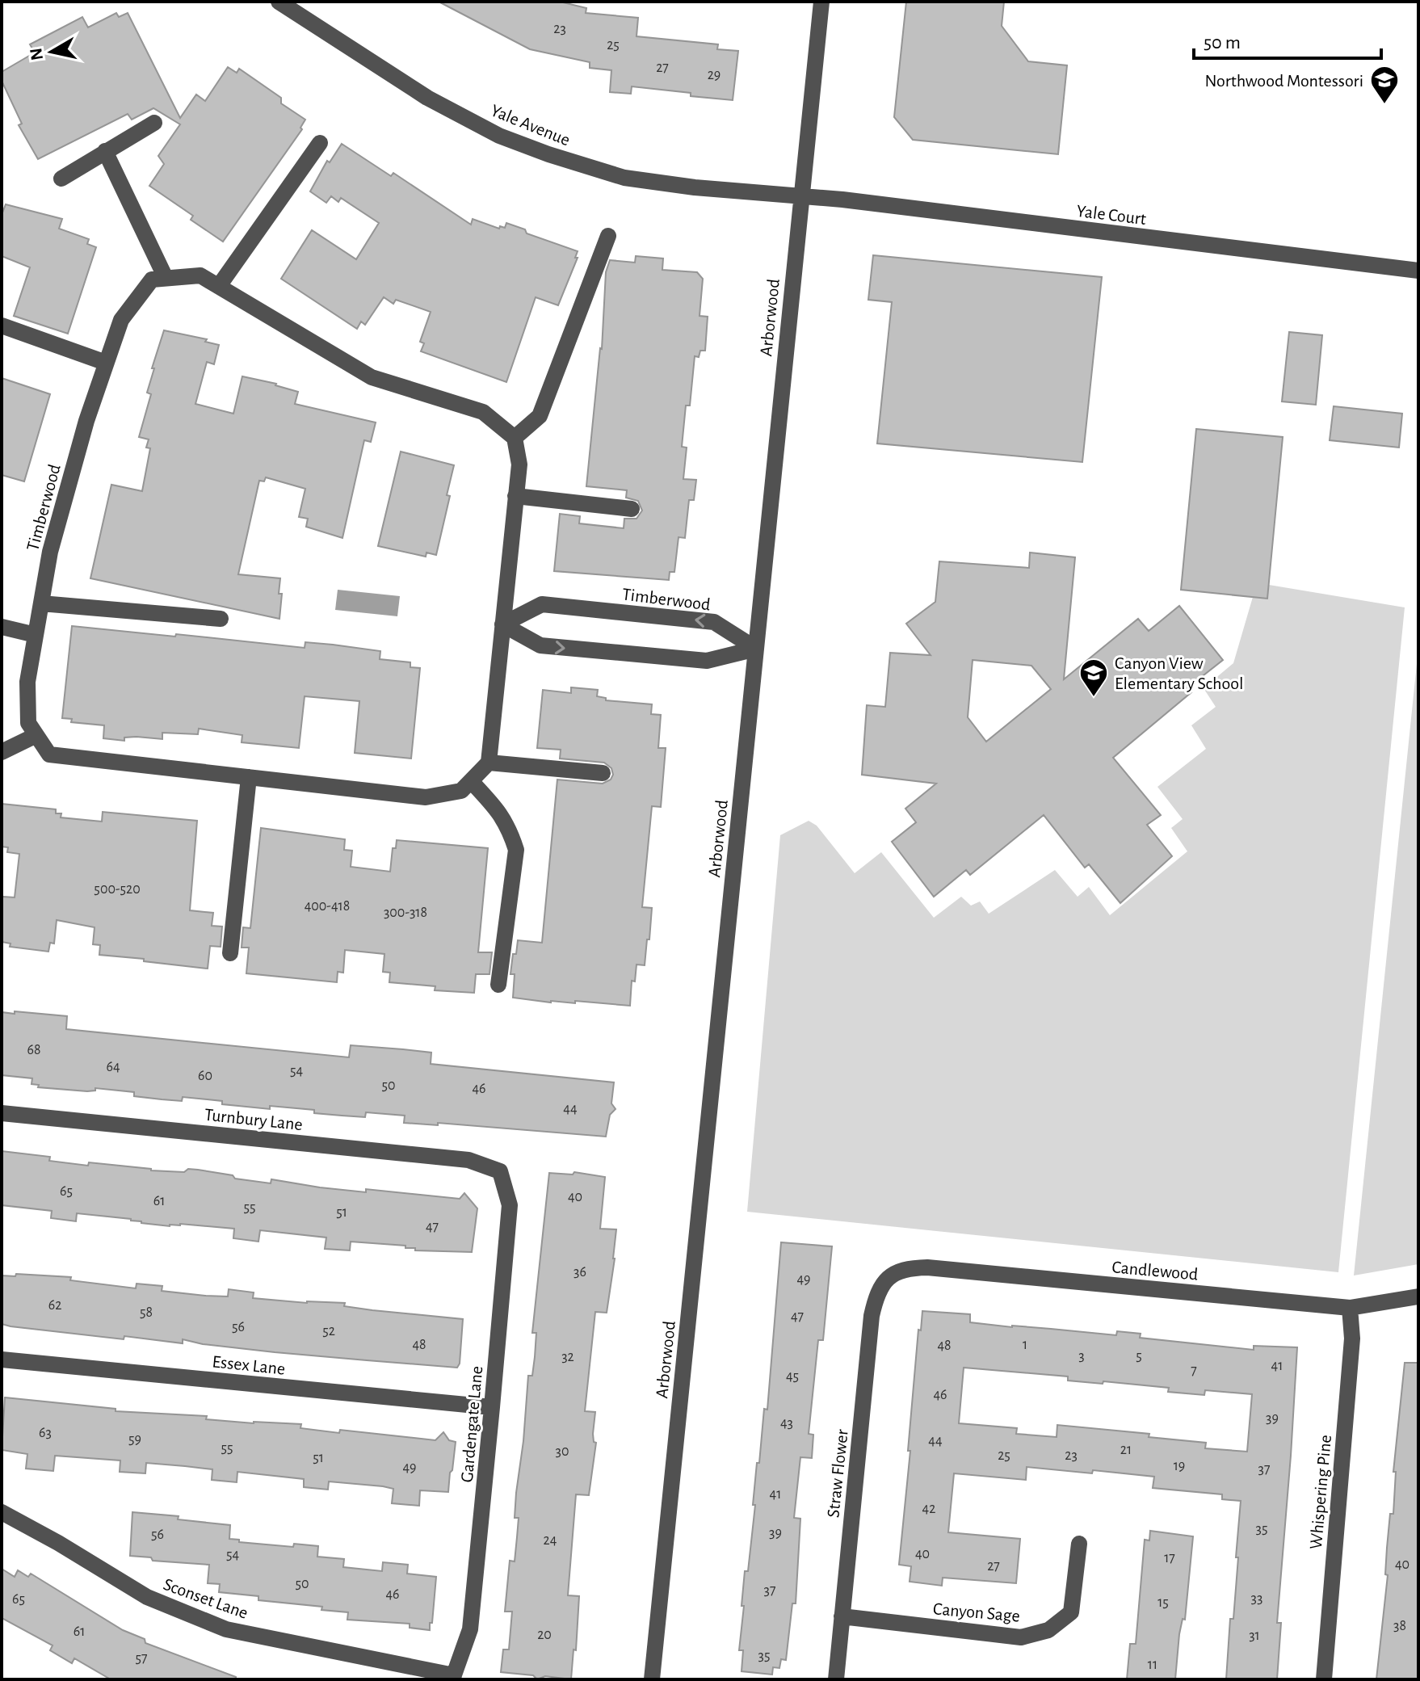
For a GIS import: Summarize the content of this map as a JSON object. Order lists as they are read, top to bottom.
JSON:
{
  "streets": {
    "street": [
      "Yale Avenue",
      "Yale Court",
      "Arborwood",
      "Timberwood",
      "Turnbury Lane",
      "Candlewood",
      "Essex Lane",
      "Gardengate Lane",
      "Straw Flower",
      "Whispering Pine",
      "Sconset Lane",
      "Canyon Sage"
    ]
  },
  "crossings": [
    ["Yale Avenue", "Yale Court"],
    ["Yale Avenue", "Arborwood"],
    ["Yale Court", "Arborwood"],
    ["Arborwood", "Timberwood"],
    ["Turnbury Lane", "Gardengate Lane"],
    ["Candlewood", "Straw Flower"],
    ["Candlewood", "Whispering Pine"],
    ["Essex Lane", "Gardengate Lane"],
    ["Gardengate Lane", "Sconset Lane"],
    ["Straw Flower", "Canyon Sage"]
  ],
  "places": {
    "school or university": ["Northwood Montessori", "Canyon View Elementary School"]
  },
  "house_numbers": [
    "23",
    "25",
    "27",
    "29",
    "500-520",
    "400-418",
    "300-318",
    "68",
    "64",
    "54",
    "60",
    "50",
    "46",
    "44",
    "65",
    "40",
    "61",
    "55",
    "51",
    "47",
    "36",
    "49",
    "62",
    "58",
    "47",
    "56",
    "52",
    "48",
    "1",
    "48",
    "3",
    "5",
    "32",
    "41",
    "7",
    "45",
    "46",
    "39",
    "43",
    "63",
    "59",
    "44",
    "55",
    "21",
    "30",
    "25",
    "23",
    "51",
    "19",
    "49",
    "37",
    "41",
    "42",
    "35",
    "39",
    "56",
    "24",
    "40",
    "54",
    "17",
    "40",
    "27",
    "50",
    "37",
    "46",
    "33",
    "65",
    "15",
    "38",
    "61",
    "20",
    "31",
    "35",
    "57",
    "11"
  ],
  "scale_bar": "50 m",
  "north": "left"
}
